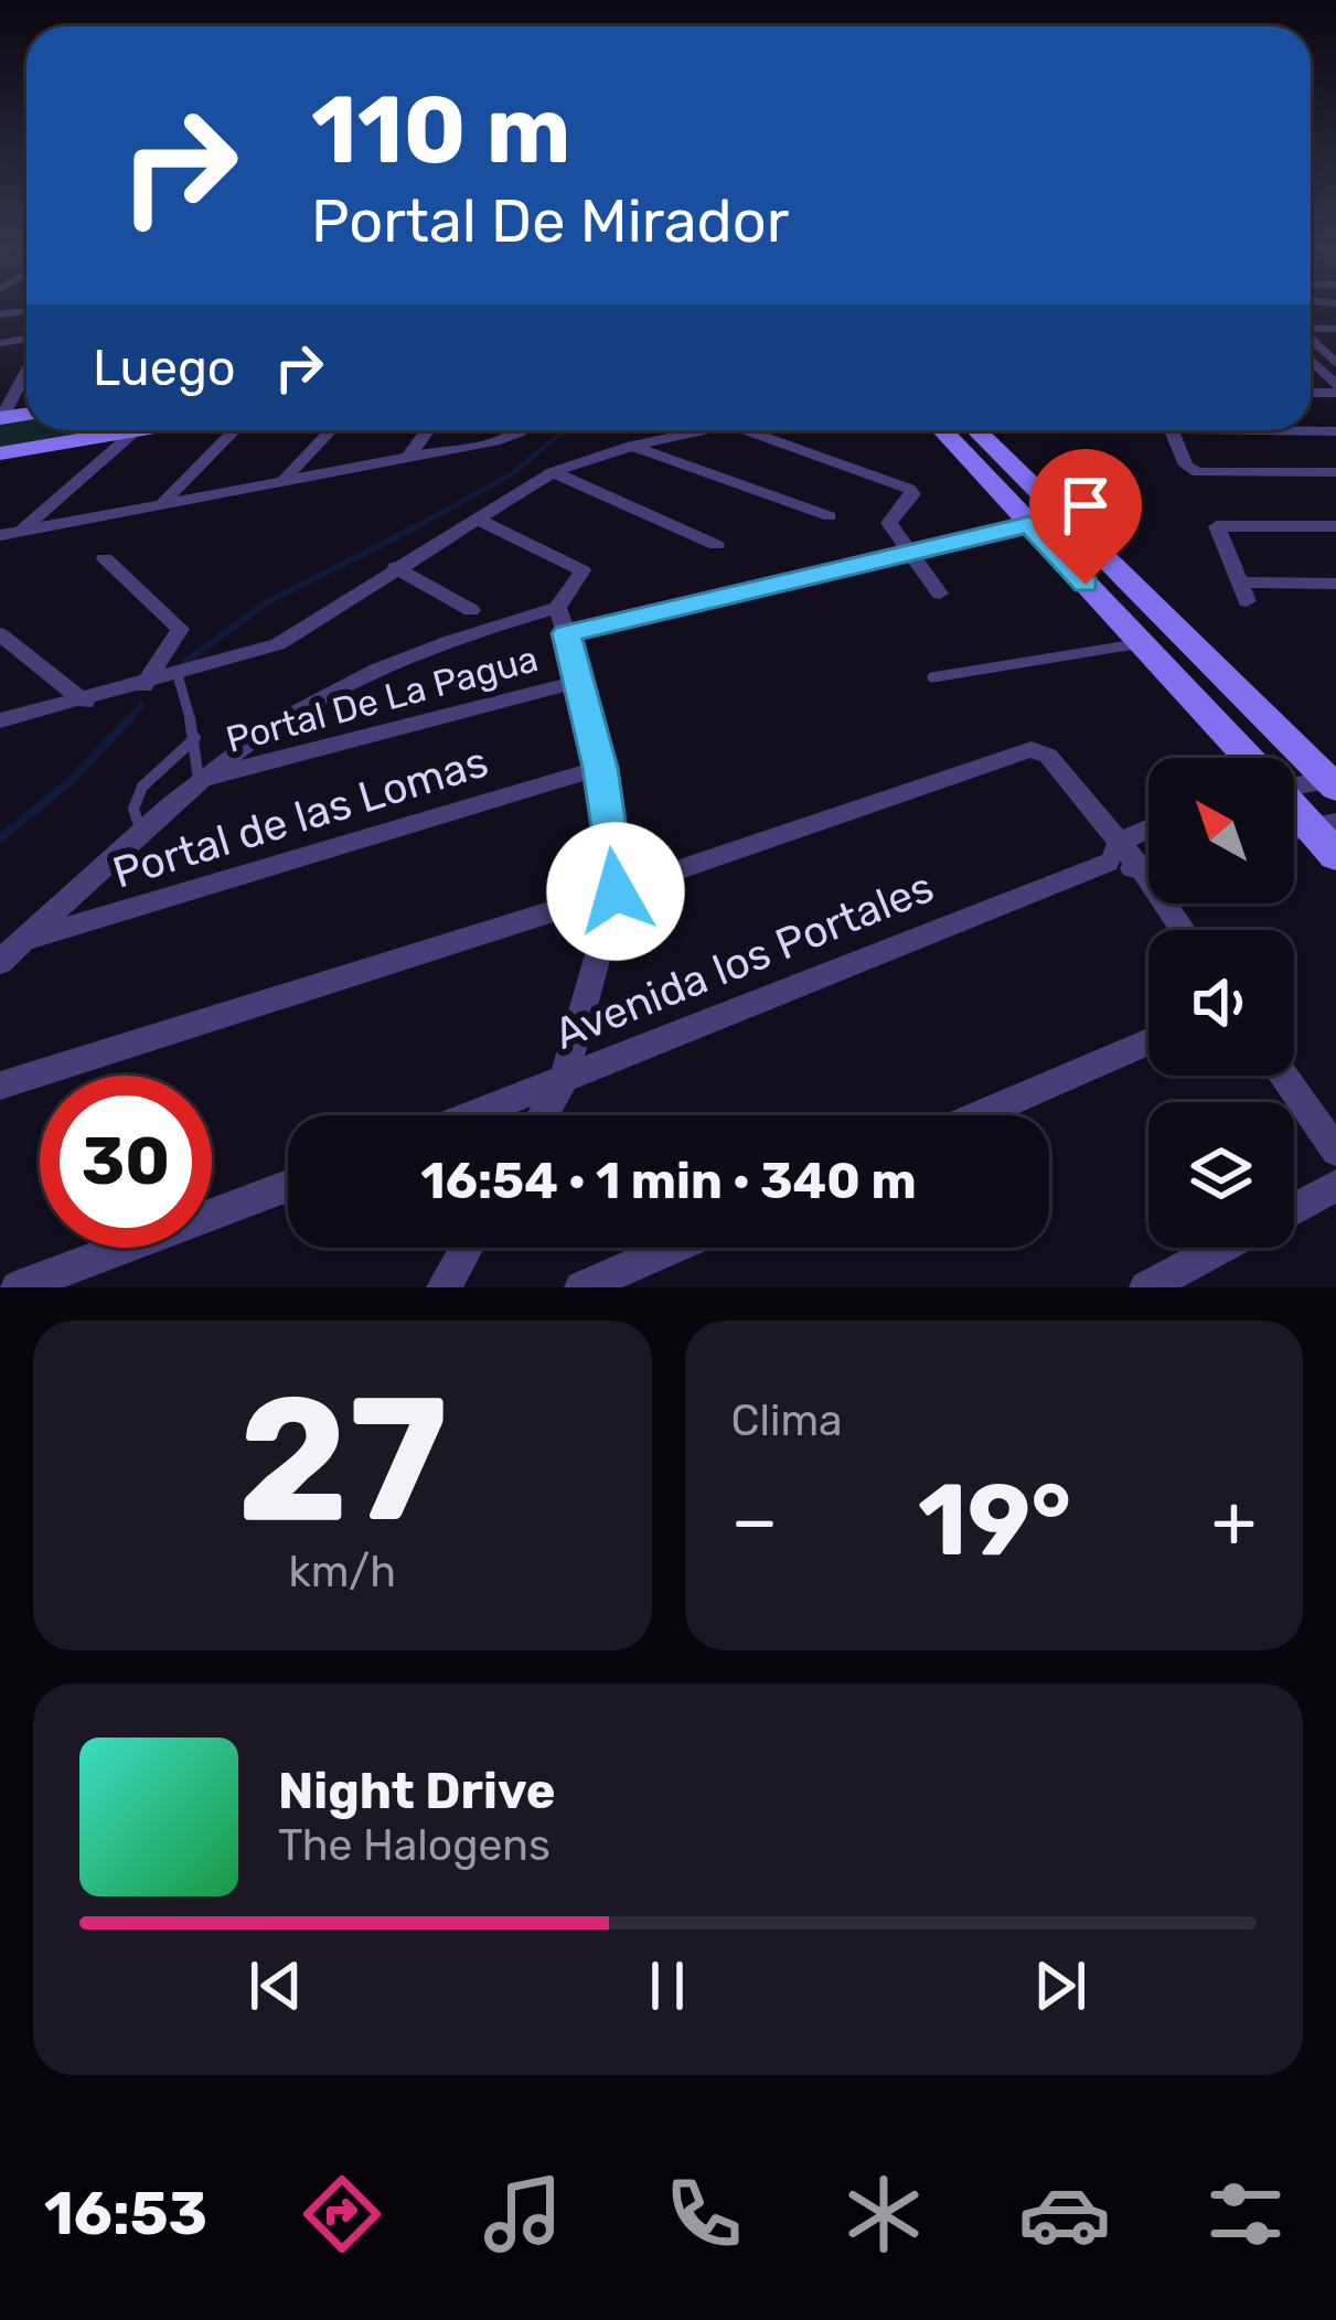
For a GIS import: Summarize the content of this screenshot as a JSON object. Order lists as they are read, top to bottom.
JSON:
{
  "streets": {
    "street": ["Portal De La Pagua", "Portal de las Lomas", "Avenida los Portales"]
  },
  "north": "top left",
  "page": {
    "turn": ["110 m", "Portal De Mirador"],
    "then": "Luego",
    "limit": "30",
    "trip": "16:54 · 1 min · 340 m",
    "tile": [
      ["27", "km/h"],
      "Clima"
    ],
    "heat": ["−", "19°", "+"],
    "song": ["Night Drive", "The Halogens"],
    "tabs": "16:53"
  }
}
